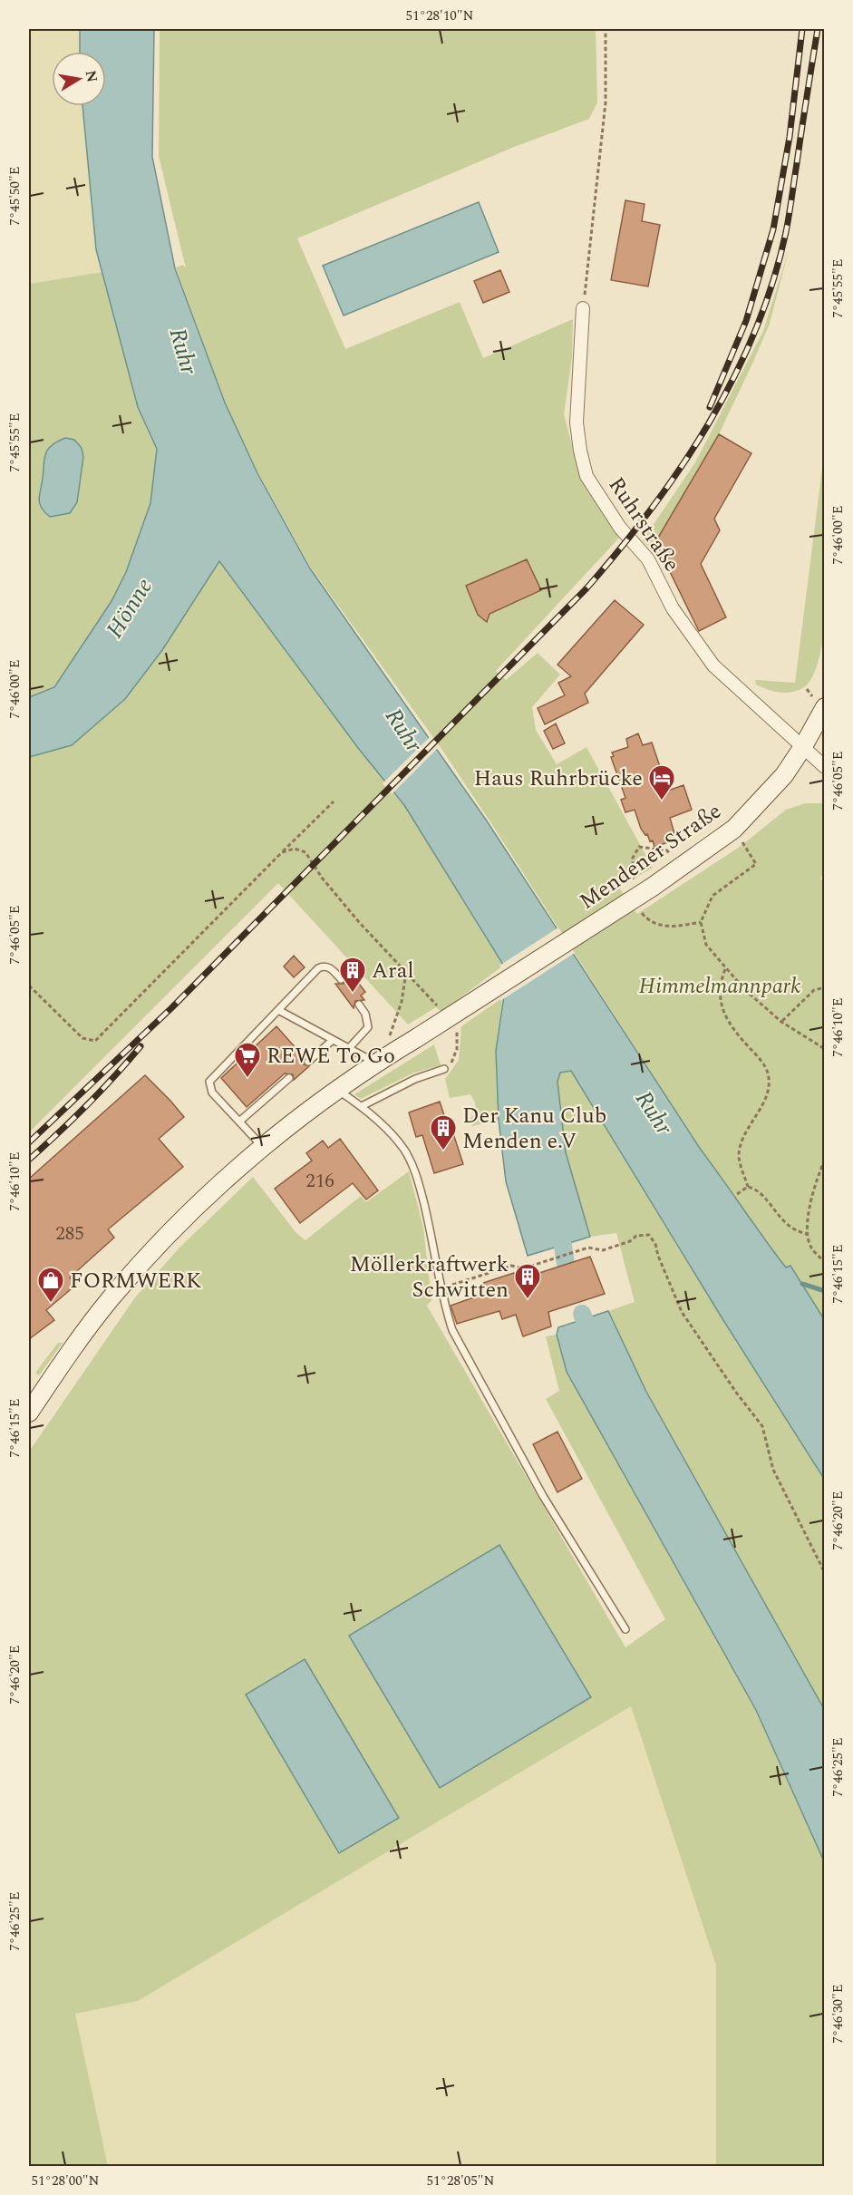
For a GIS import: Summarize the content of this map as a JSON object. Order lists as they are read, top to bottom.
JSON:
{
  "streets": {
    "main road": ["Mendener Straße"],
    "street": ["Ruhrstraße"]
  },
  "crossings": [
    ["Ruhrstraße", "Mendener Straße"]
  ],
  "water": ["Ruhr", "Hönne"],
  "parks": ["Himmelmannpark"],
  "places": {
    "hotel": ["Haus Ruhrbrücke"],
    "building": ["Aral", "Der Kanu Club Menden e.V", "Möllerkraftwerk Schwitten"],
    "supermarket": ["REWE To Go"],
    "shop": ["FORMWERK"]
  },
  "house_numbers": ["216", "285"],
  "north": "right",
  "coordinates": [
    "51°28'10\"N",
    "7°45'50\"E",
    "7°45'55\"E",
    "7°46'00\"E",
    "7°46'05\"E",
    "7°46'10\"E",
    "7°46'15\"E",
    "7°46'20\"E",
    "7°46'25\"E",
    "7°46'30\"E",
    "51°28'00\"N",
    "51°28'05\"N"
  ]
}
